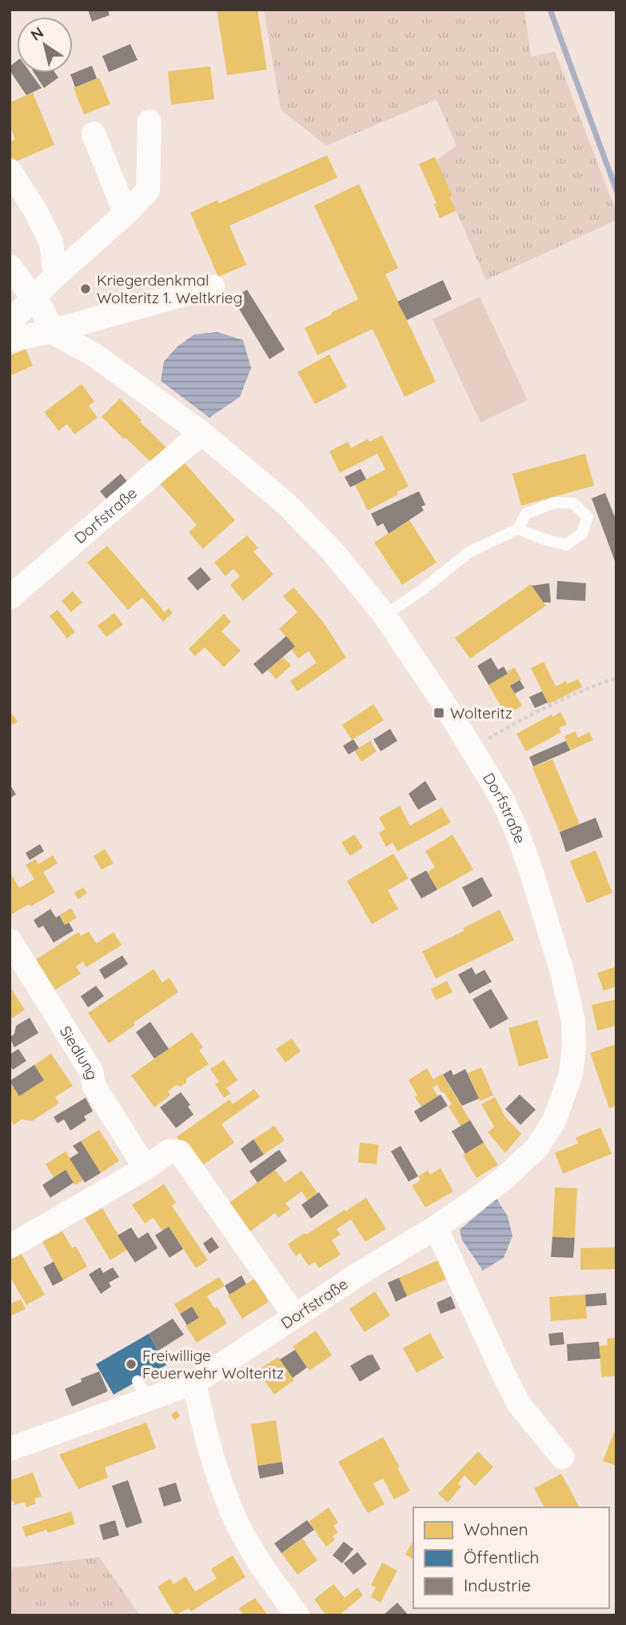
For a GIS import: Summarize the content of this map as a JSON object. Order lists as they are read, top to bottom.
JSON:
{
  "streets": {
    "street": ["Dorfstraße", "Siedlung"]
  },
  "places": {
    "other": ["Kriegerdenkmal Wolteritz 1. Weltkrieg", "Freiwillige Feuerwehr Wolteritz"],
    "transit": ["Wolteritz"]
  },
  "legend": ["Wohnen", "Öffentlich", "Industrie"],
  "north": "top left"
}
